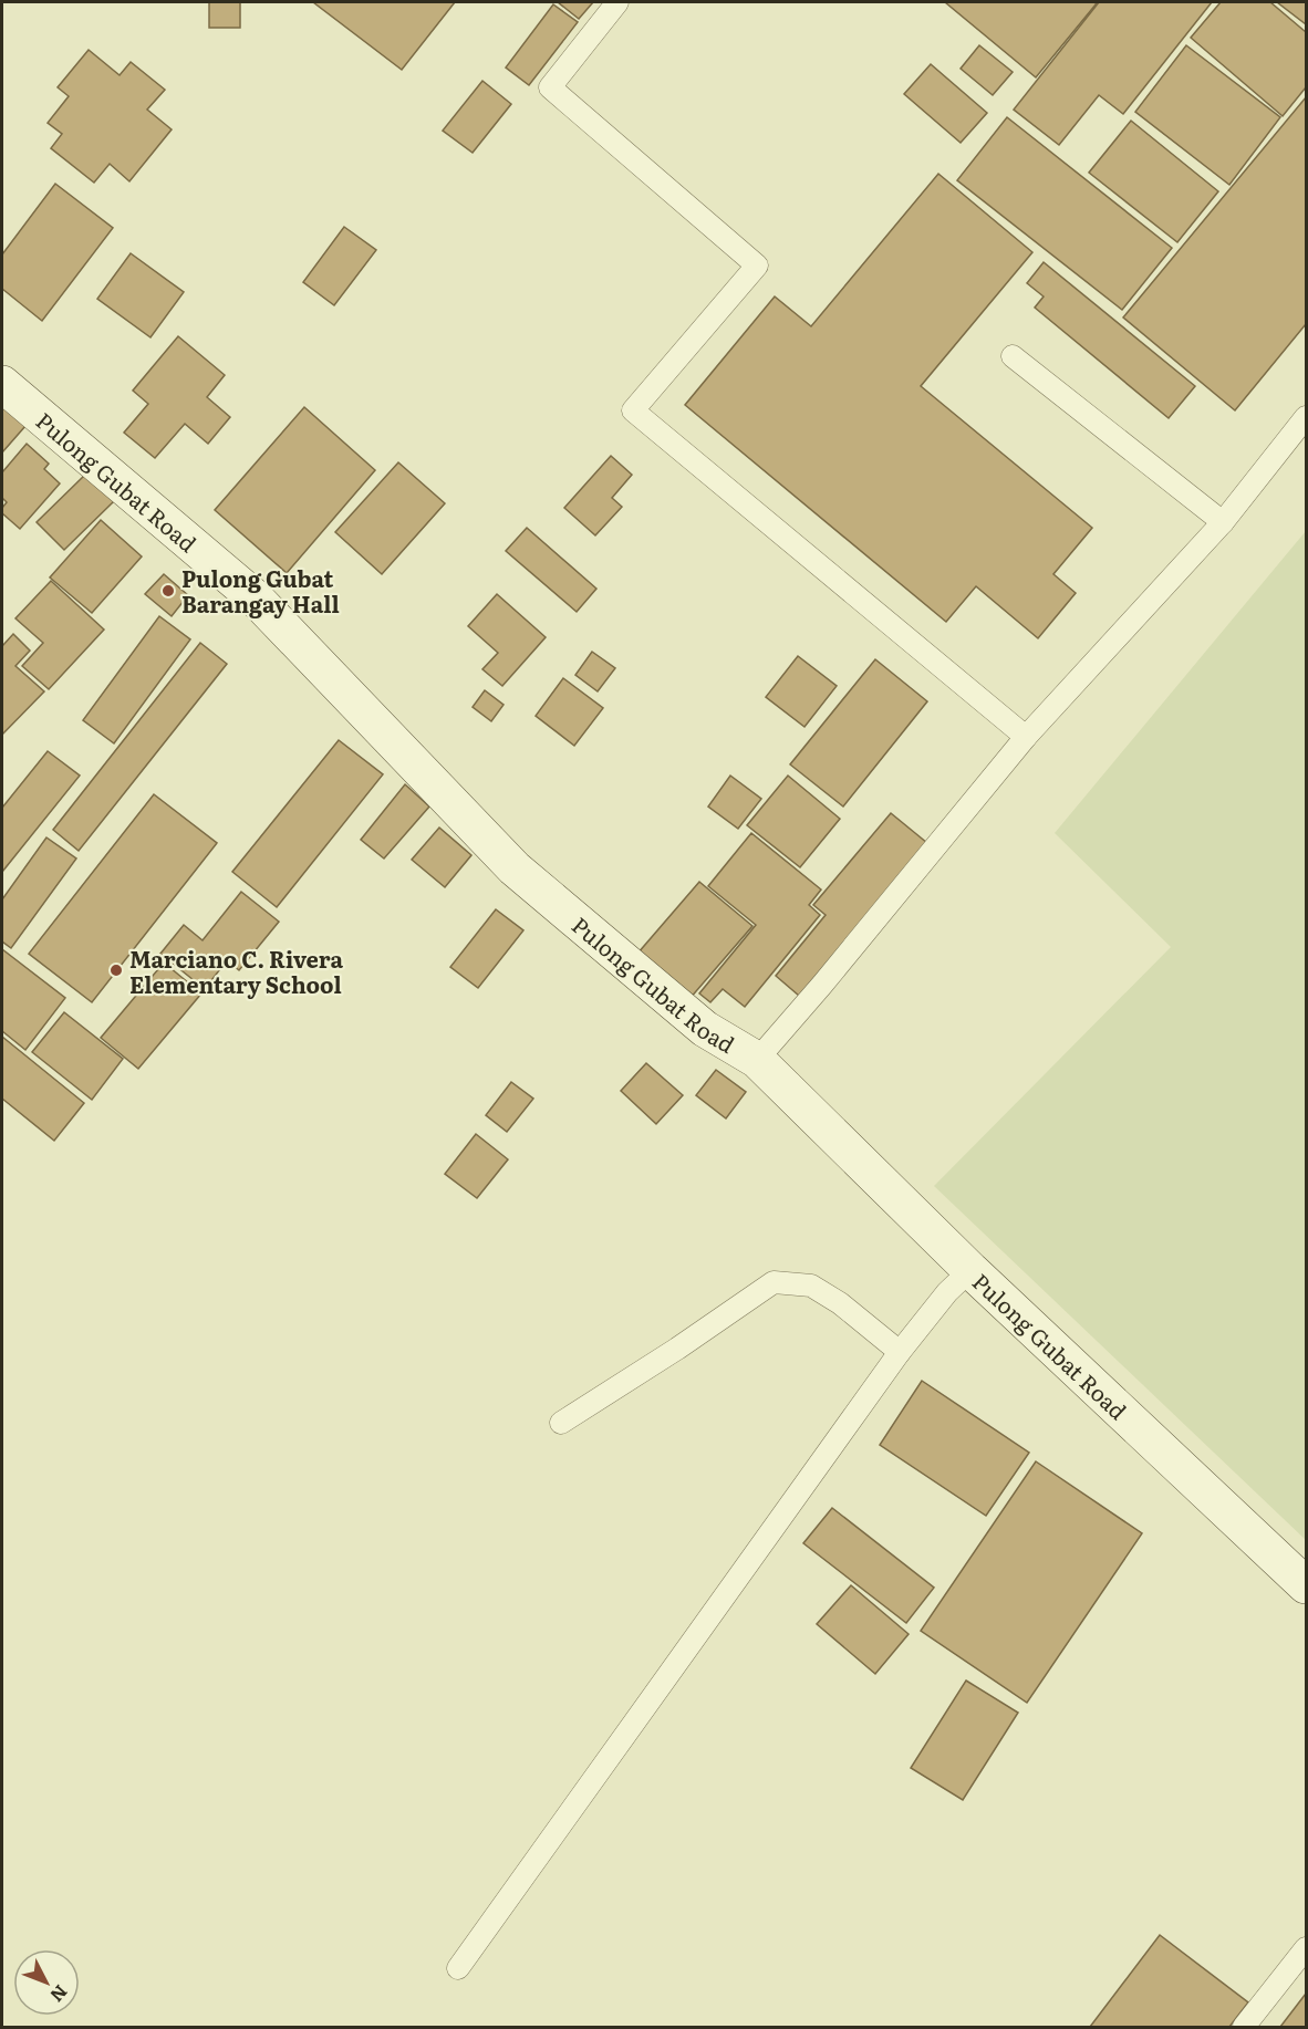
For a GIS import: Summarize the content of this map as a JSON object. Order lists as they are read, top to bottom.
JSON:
{
  "streets": {
    "main road": ["Pulong Gubat Road"]
  },
  "places": ["Pulong Gubat Barangay Hall", "Marciano C. Rivera Elementary School"],
  "north": "bottom right"
}
